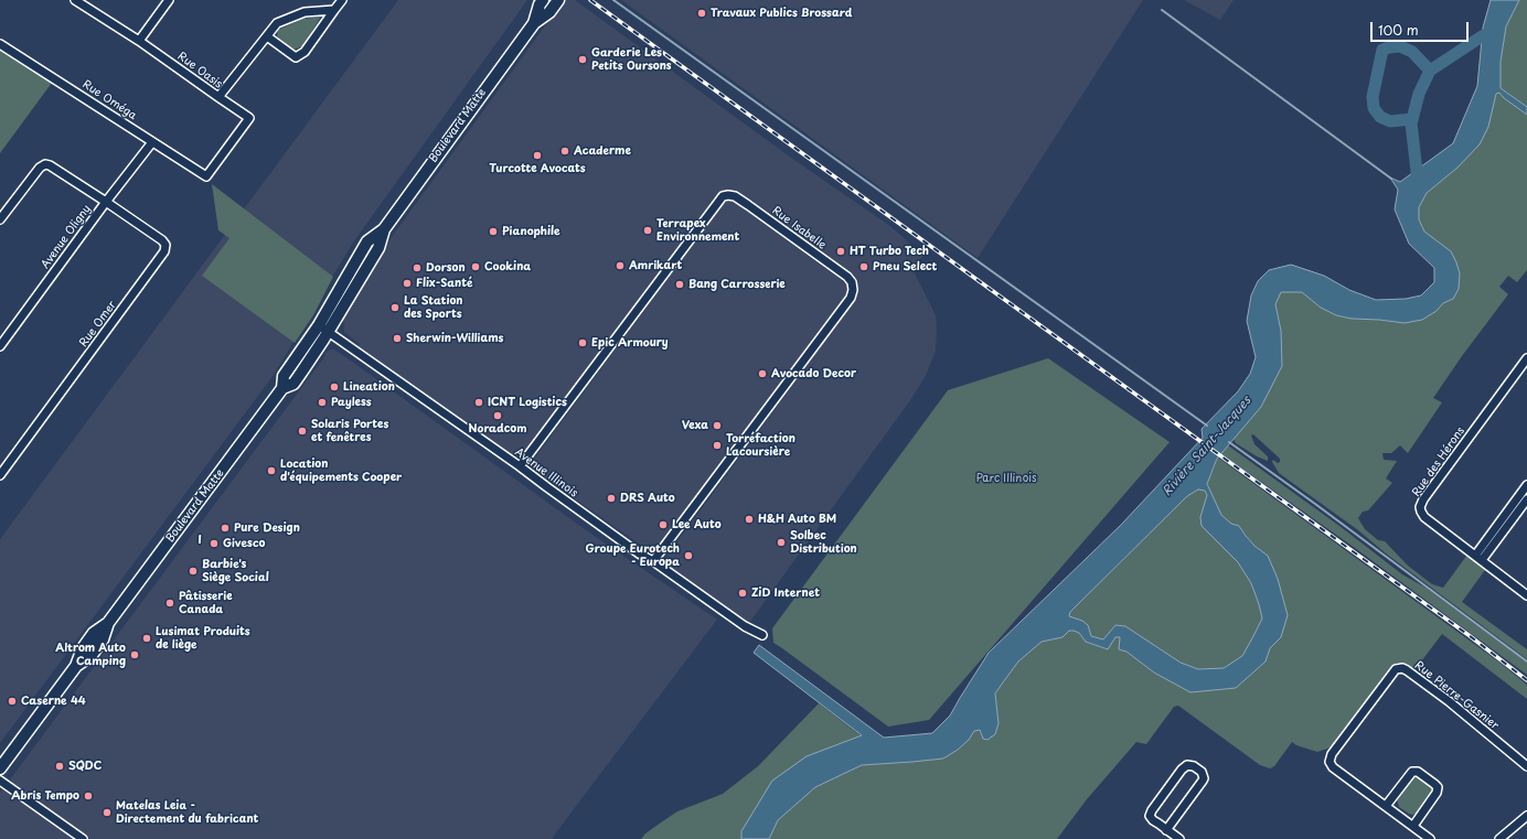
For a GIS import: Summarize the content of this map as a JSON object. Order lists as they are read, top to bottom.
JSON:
{
  "streets": {
    "main road": ["Boulevard Matte"],
    "street": [
      "Rue Oasis",
      "Rue Oméga",
      "Rue Isabelle",
      "Avenue Oligny",
      "Rue Omer",
      "Rue des Hérons",
      "Avenue Illinois",
      "Rue Pierre-Gasnier"
    ]
  },
  "crossings": [
    ["Rue Oasis", "Rue Oméga"],
    ["Rue Oméga", "Avenue Oligny"],
    ["Boulevard Matte", "Avenue Illinois"],
    ["Rue Isabelle", "Avenue Illinois"],
    ["Avenue Oligny", "Rue Omer"]
  ],
  "districts": ["I"],
  "water": ["Rivière Saint-Jacques"],
  "parks": ["Parc Illinois"],
  "places": [
    "Travaux Publics Brossard",
    "Garderie Les Petits Oursons",
    "Acaderme",
    "Turcotte Avocats",
    "Terrapex Environnement",
    "Pianophile",
    "HT Turbo Tech",
    "Amrikart",
    "Cookina",
    "Pneu Select",
    "Dorson",
    "Flix-Santé",
    "Bang Carrosserie",
    "La Station des Sports",
    "Sherwin-Williams",
    "Epic Armoury",
    "Avocado Decor",
    "Lineation",
    "Payless",
    "ICNT Logistics",
    "Noradcom",
    "Vexa",
    "Solaris Portes et fenêtres",
    "Torréfaction Lacoursière",
    "Location d'équipements Cooper",
    "DRS Auto",
    "H&H Auto BM",
    "Lee Auto",
    "Pure Design",
    "Solbec Distribution",
    "Givesco",
    "Groupe Eurotech - Europa",
    "Barbie's Siège Social",
    "ZiD Internet",
    "Pâtisserie Canada",
    "Lusimat Produits de liège",
    "Altrom Auto Camping",
    "Caserne 44",
    "SQDC",
    "Abris Tempo",
    "Matelas Leia - Directement du fabricant"
  ],
  "scale_bar": "100 m"
}
